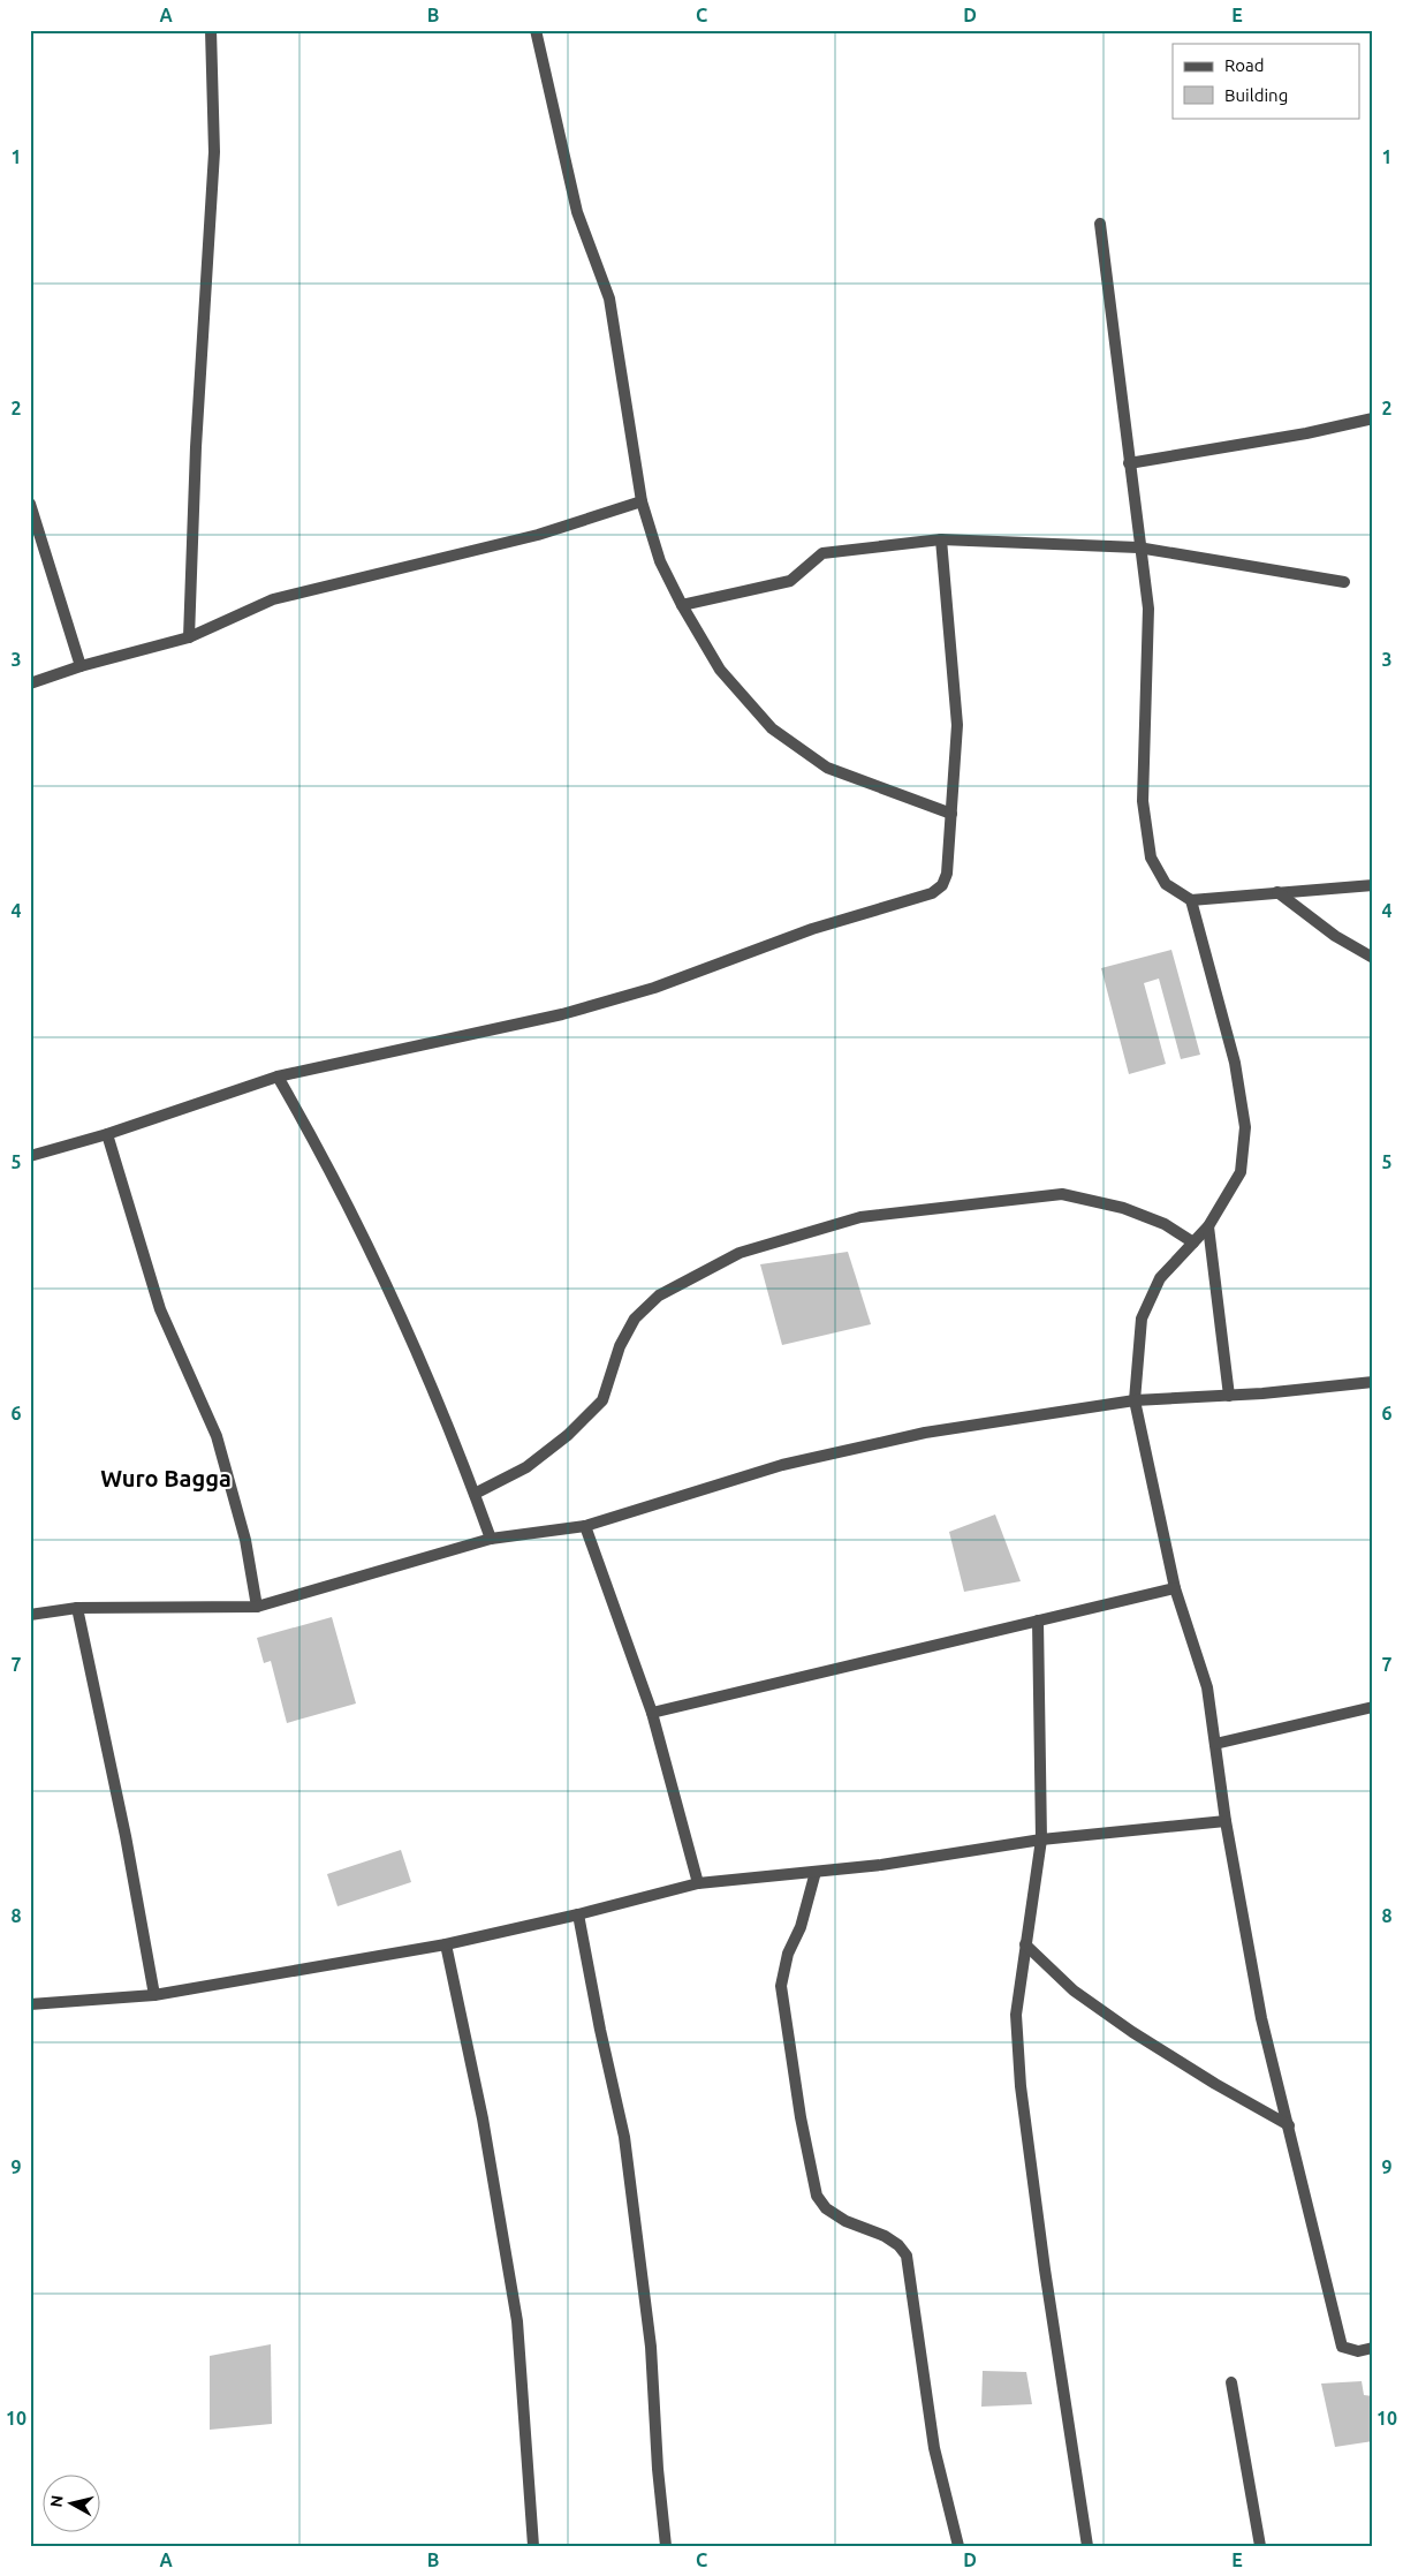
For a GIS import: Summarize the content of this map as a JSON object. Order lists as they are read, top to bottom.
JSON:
{
  "districts": ["Wuro Bagga"],
  "legend": ["Road", "Building"],
  "north": "left",
  "grid": {
    "columns": [
      "A",
      "B",
      "C",
      "D",
      "E"
    ],
    "rows": [
      "1",
      "2",
      "3",
      "4",
      "5",
      "6",
      "7",
      "8",
      "9",
      "10"
    ]
  }
}
